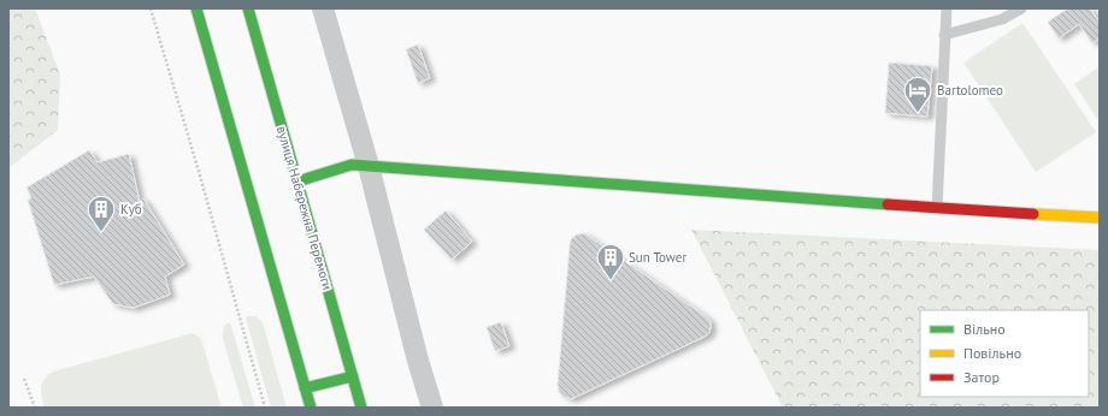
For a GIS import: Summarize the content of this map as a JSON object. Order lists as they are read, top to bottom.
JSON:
{
  "streets": {
    "main road": ["вулиця Набережна Перемоги"]
  },
  "places": {
    "hotel": ["Bartolomeo"],
    "building": ["Куб", "Sun Tower"]
  },
  "legend": ["Вільно", "Повільно", "Затор"]
}
